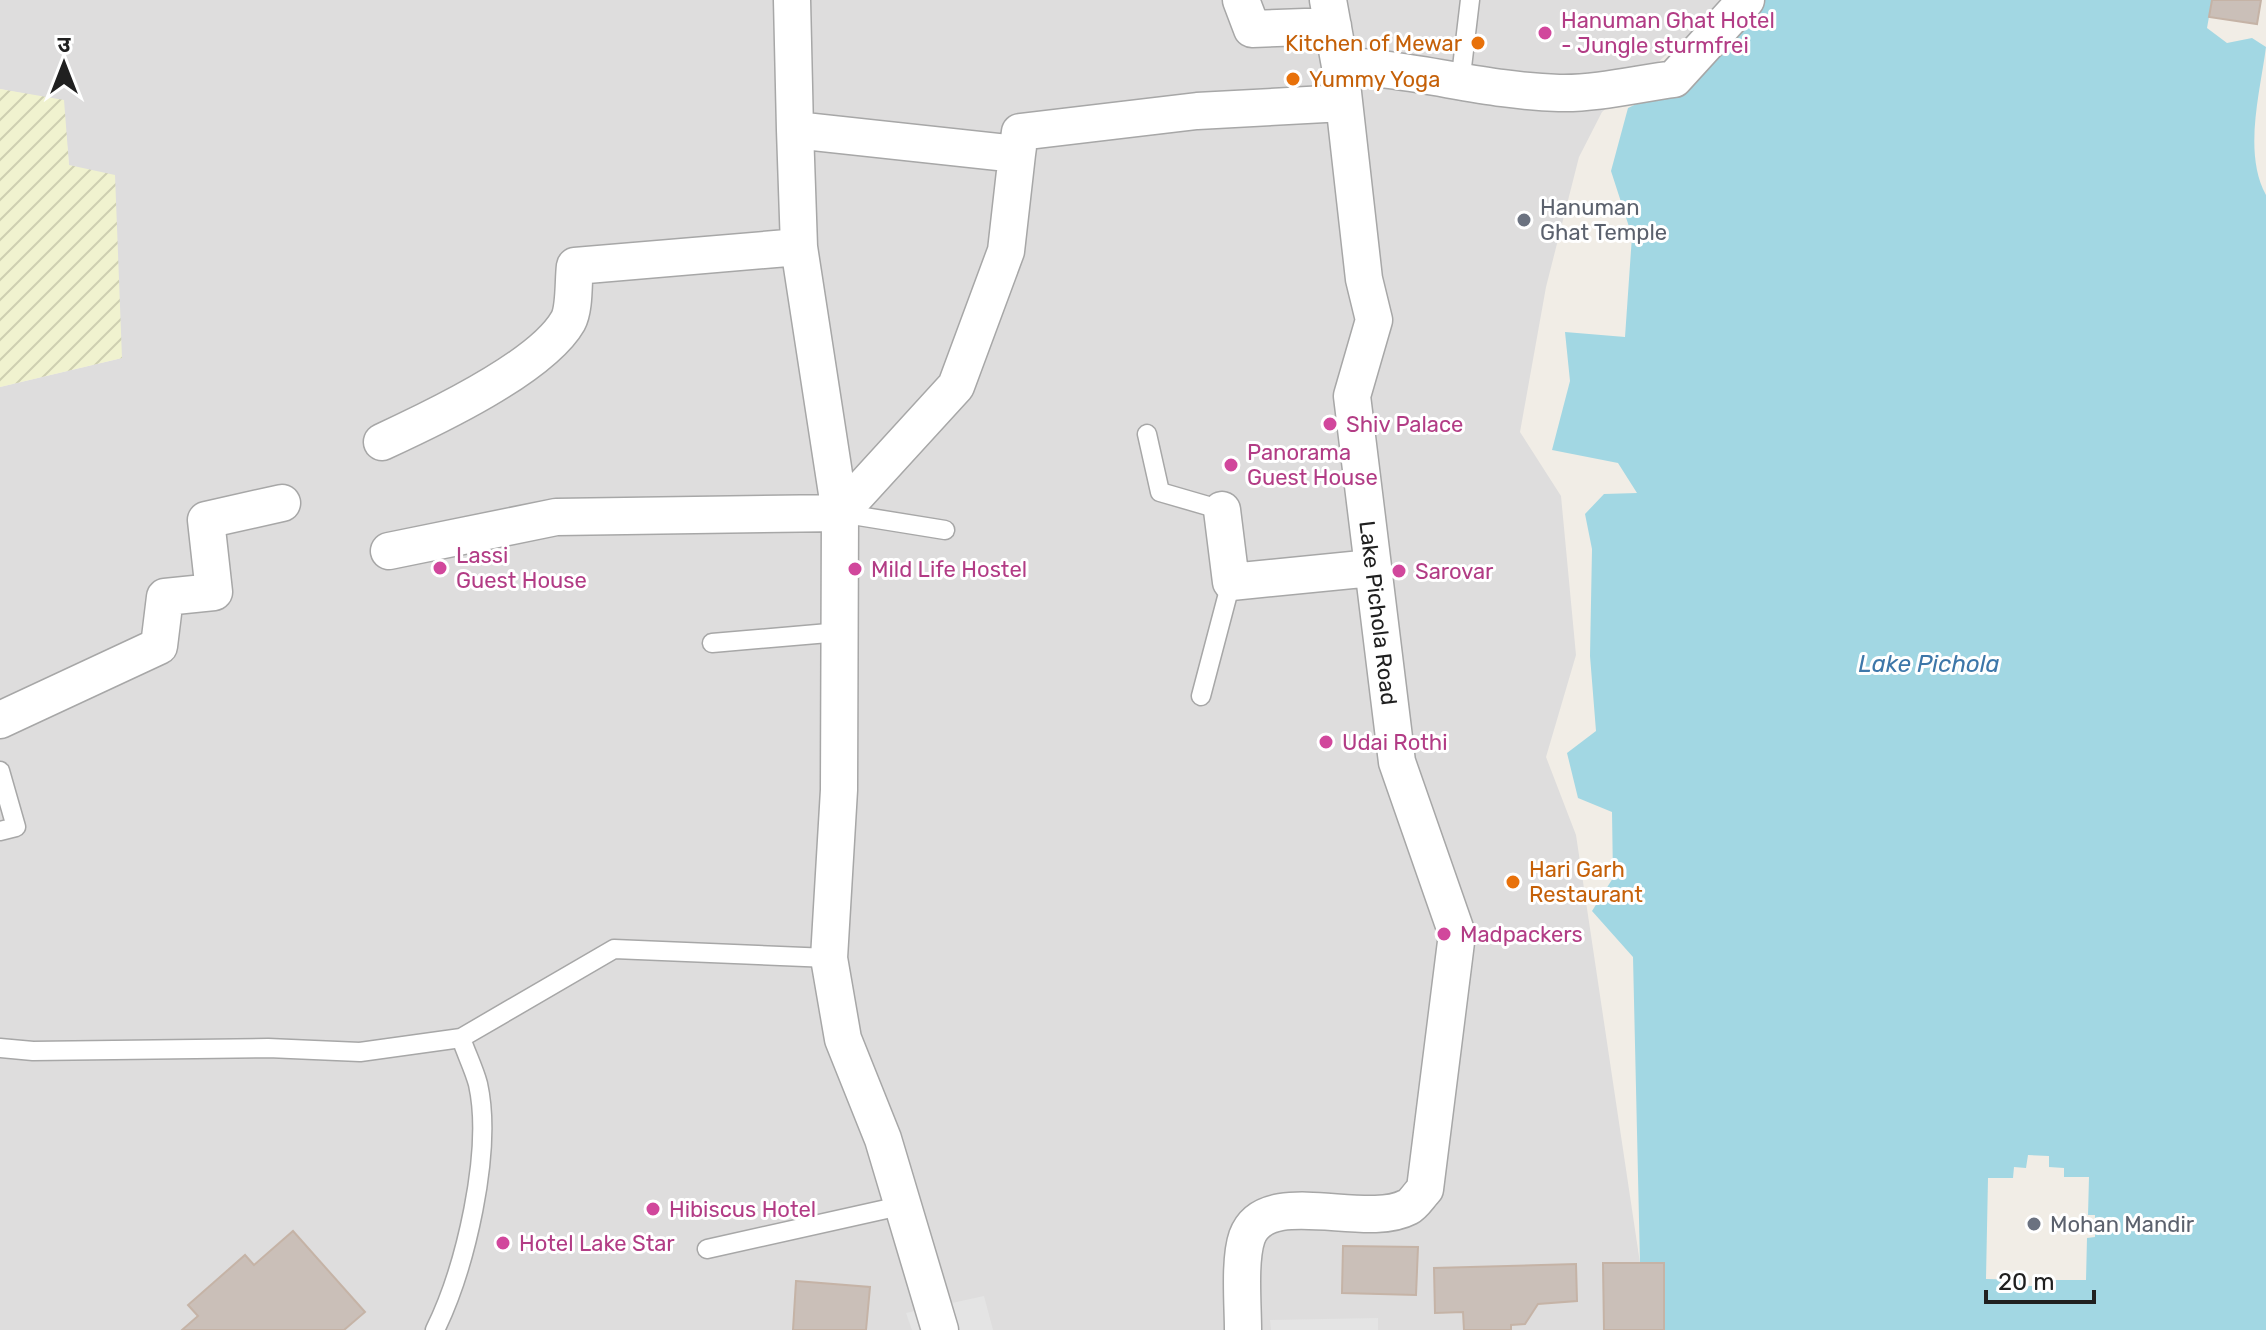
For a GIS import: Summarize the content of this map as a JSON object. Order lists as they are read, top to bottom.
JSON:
{
  "streets": {
    "street": ["Lake Pichola Road"]
  },
  "water": ["Lake Pichola"],
  "places": [
    "Hanuman Ghat Hotel - Jungle sturmfrei",
    "Kitchen of Mewar",
    "Yummy Yoga",
    "Hanuman Ghat Temple",
    "Shiv Palace",
    "Panorama Guest House",
    "Lassi Guest House",
    "Mild Life Hostel",
    "Sarovar",
    "Udai Rothi",
    "Hari Garh Restaurant",
    "Madpackers",
    "Hibiscus Hotel",
    "Mohan Mandir",
    "Hotel Lake Star"
  ],
  "scale_bar": "20 m",
  "north": "top"
}
